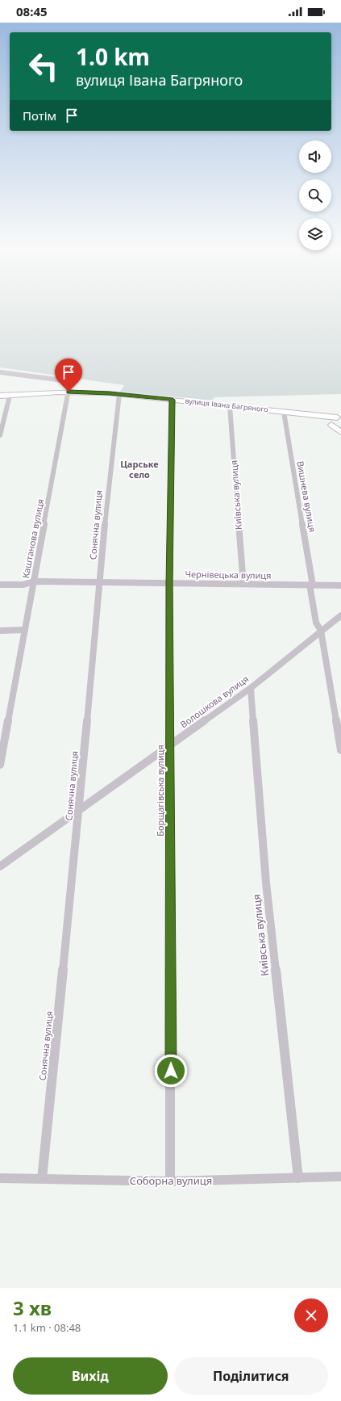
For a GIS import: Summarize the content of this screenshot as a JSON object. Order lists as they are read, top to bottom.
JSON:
{
  "streets": {
    "main road": ["вулиця Івана Багряного"],
    "street": [
      "Київська вулиця",
      "Вишнева вулиця",
      "Сонячна вулиця",
      "Каштанова вулиця",
      "Чернівецька вулиця",
      "Волошкова вулиця",
      "Борщагівська вулиця",
      "Соборна вулиця"
    ]
  },
  "crossings": [
    ["вулиця Івана Багряного", "Київська вулиця"],
    ["вулиця Івана Багряного", "Вишнева вулиця"],
    ["вулиця Івана Багряного", "Сонячна вулиця"],
    ["вулиця Івана Багряного", "Каштанова вулиця"],
    ["вулиця Івана Багряного", "Борщагівська вулиця"],
    ["Київська вулиця", "Чернівецька вулиця"],
    ["Київська вулиця", "Волошкова вулиця"],
    ["Київська вулиця", "Соборна вулиця"],
    ["Вишнева вулиця", "Чернівецька вулиця"],
    ["Вишнева вулиця", "Волошкова вулиця"],
    ["Сонячна вулиця", "Чернівецька вулиця"],
    ["Сонячна вулиця", "Волошкова вулиця"],
    ["Сонячна вулиця", "Соборна вулиця"],
    ["Каштанова вулиця", "Чернівецька вулиця"],
    ["Чернівецька вулиця", "Борщагівська вулиця"],
    ["Волошкова вулиця", "Борщагівська вулиця"],
    ["Борщагівська вулиця", "Соборна вулиця"]
  ],
  "districts": ["Царське село"],
  "page": {
    "status": "08:45",
    "turn": ["1.0 km", "вулиця Івана Багряного"],
    "then": "Потім",
    "heading": ["3 хв", "1.1 km · 08:48"],
    "buttons": ["Вихід", "Поділитися"]
  }
}
